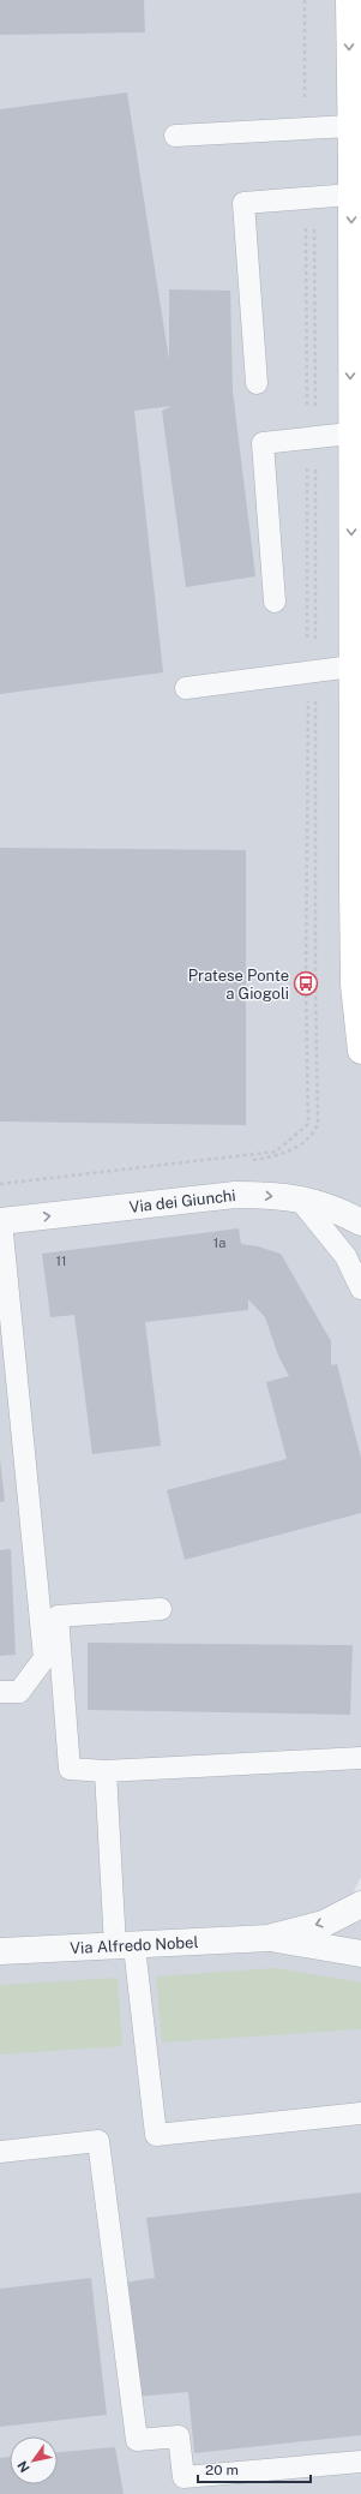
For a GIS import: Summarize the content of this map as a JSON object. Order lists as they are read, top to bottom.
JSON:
{
  "streets": {
    "street": ["Via dei Giunchi", "Via Alfredo Nobel"]
  },
  "one_way": ["Via dei Giunchi"],
  "places": {
    "bus stop": ["Pratese Ponte a Giogoli"]
  },
  "house_numbers": ["1a", "11"],
  "scale_bar": "20 m",
  "north": "bottom left"
}
